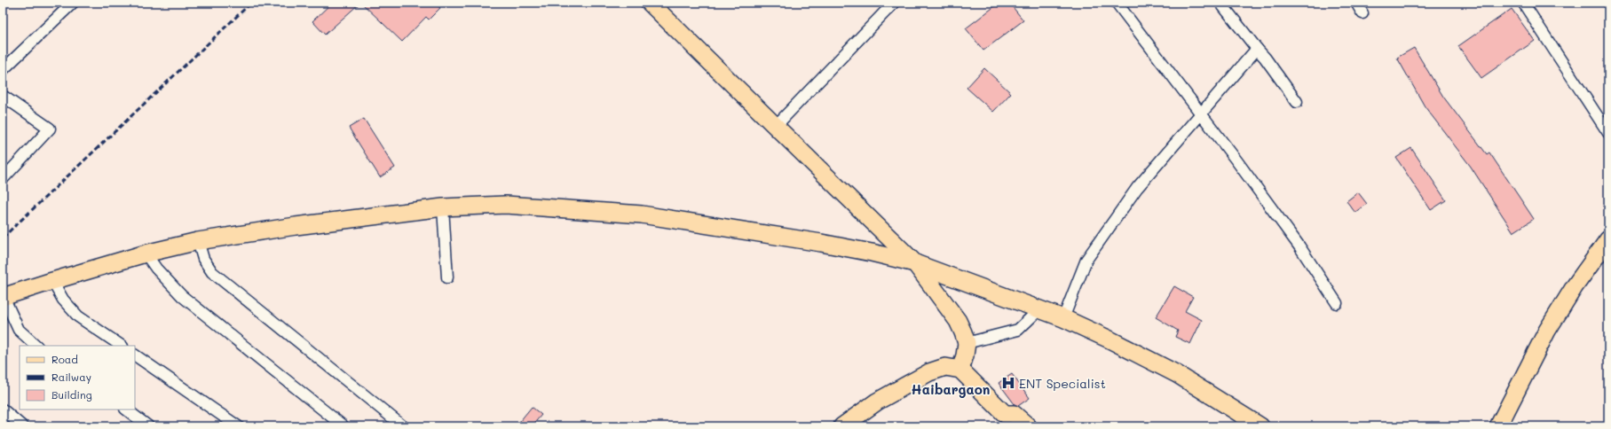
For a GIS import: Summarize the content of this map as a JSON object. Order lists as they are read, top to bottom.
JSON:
{
  "districts": ["Haibargaon"],
  "places": {
    "hospital": ["ENT Specialist"]
  },
  "legend": ["Road", "Railway", "Building"]
}
